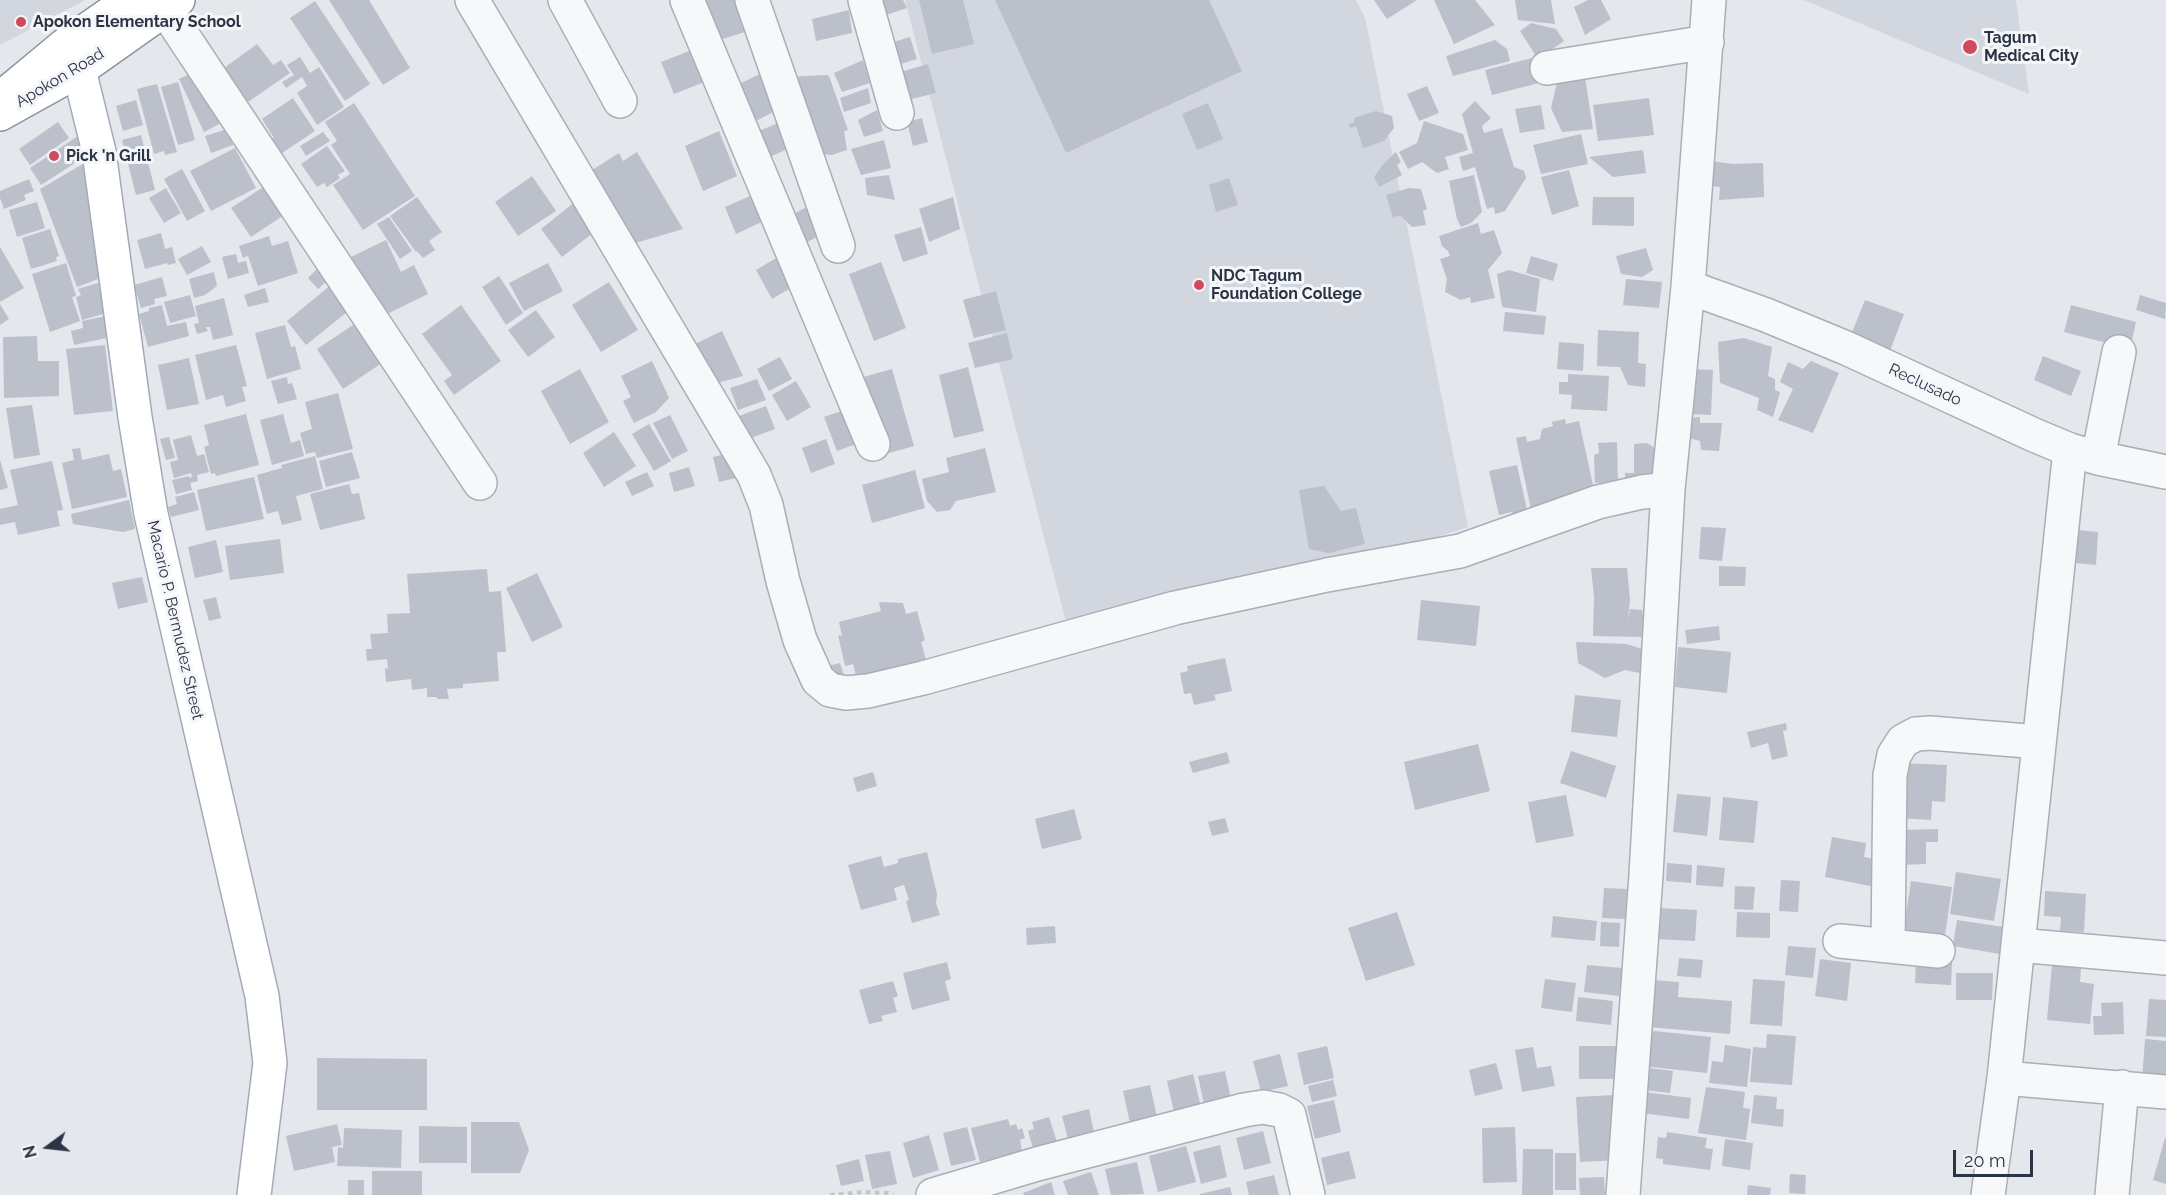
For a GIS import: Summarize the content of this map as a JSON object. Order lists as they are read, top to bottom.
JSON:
{
  "streets": {
    "main road": ["Apokon Road", "Macario P. Bermudez Street"],
    "street": ["Reclusado"]
  },
  "crossings": [
    ["Apokon Road", "Macario P. Bermudez Street"]
  ],
  "places": [
    "Apokon Elementary School",
    "Tagum Medical City",
    "Pick 'n Grill",
    "NDC Tagum Foundation College"
  ],
  "scale_bar": "20 m",
  "north": "left"
}
